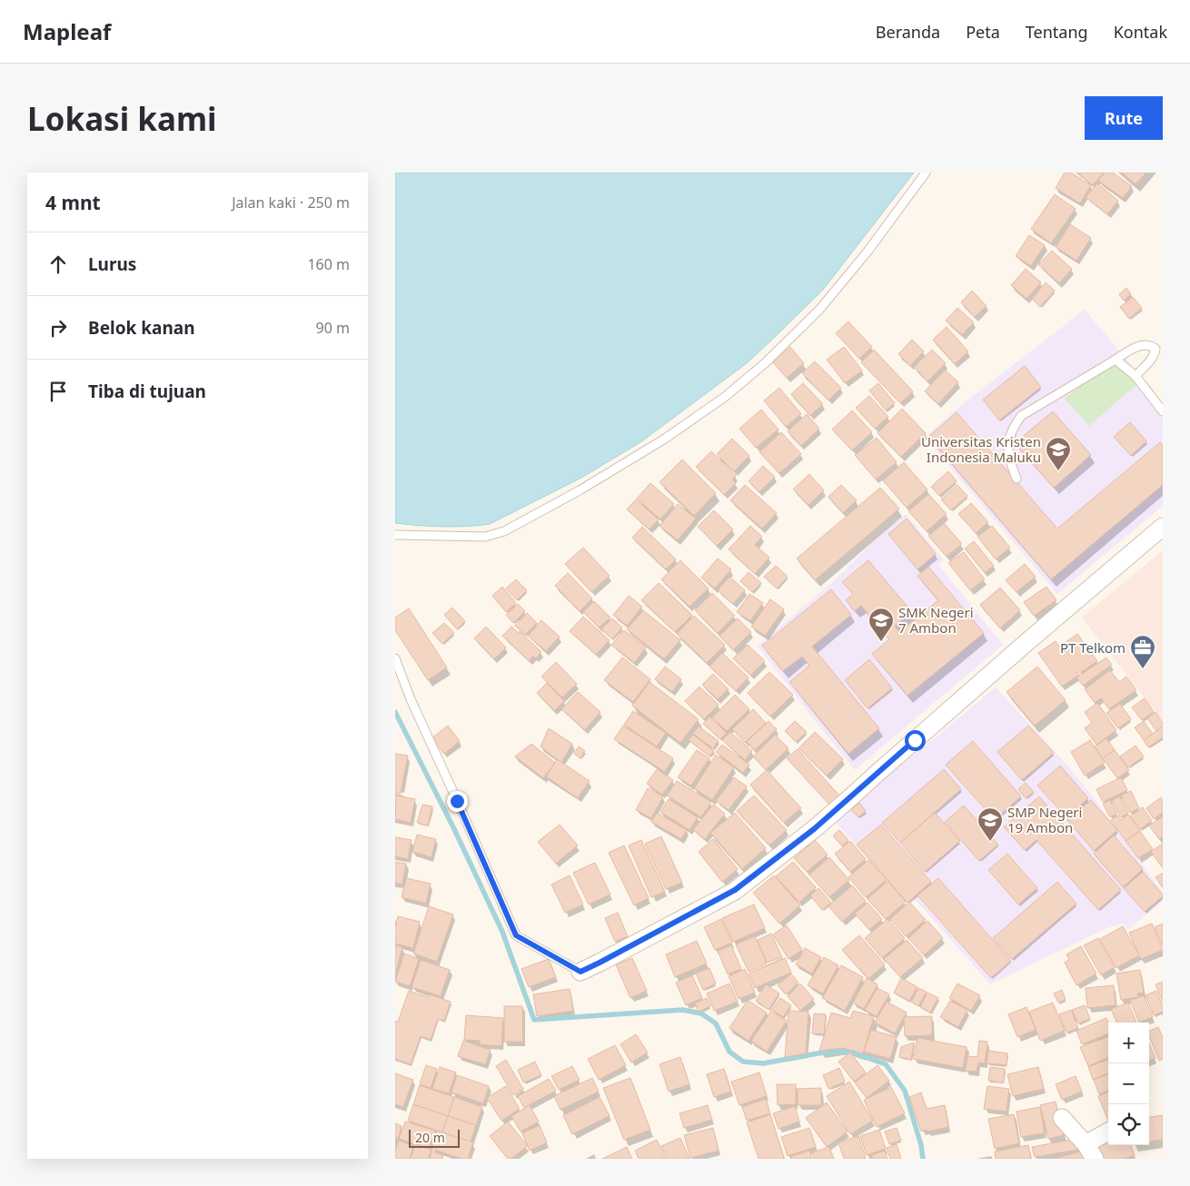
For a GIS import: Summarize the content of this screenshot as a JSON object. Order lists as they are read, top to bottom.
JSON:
{
  "places": {
    "school or university": ["Universitas Kristen Indonesia Maluku", "SMK Negeri 7 Ambon", "SMP Negeri 19 Ambon"],
    "office": ["PT Telkom"]
  },
  "scale_bar": "20 m",
  "page": {
    "header": "Mapleaf",
    "nav": [
      "Beranda",
      "Peta",
      "Tentang",
      "Kontak"
    ],
    "buttons": "Rute",
    "title": "Lokasi kami",
    "heading": ["4 mnt", "Jalan kaki · 250 m"],
    "list": [
      ["Lurus", "160 m"],
      ["Belok kanan", "90 m"],
      "Tiba di tujuan"
    ],
    "map_buttons": ["+", "−"],
    "scale": "20 m"
  }
}
